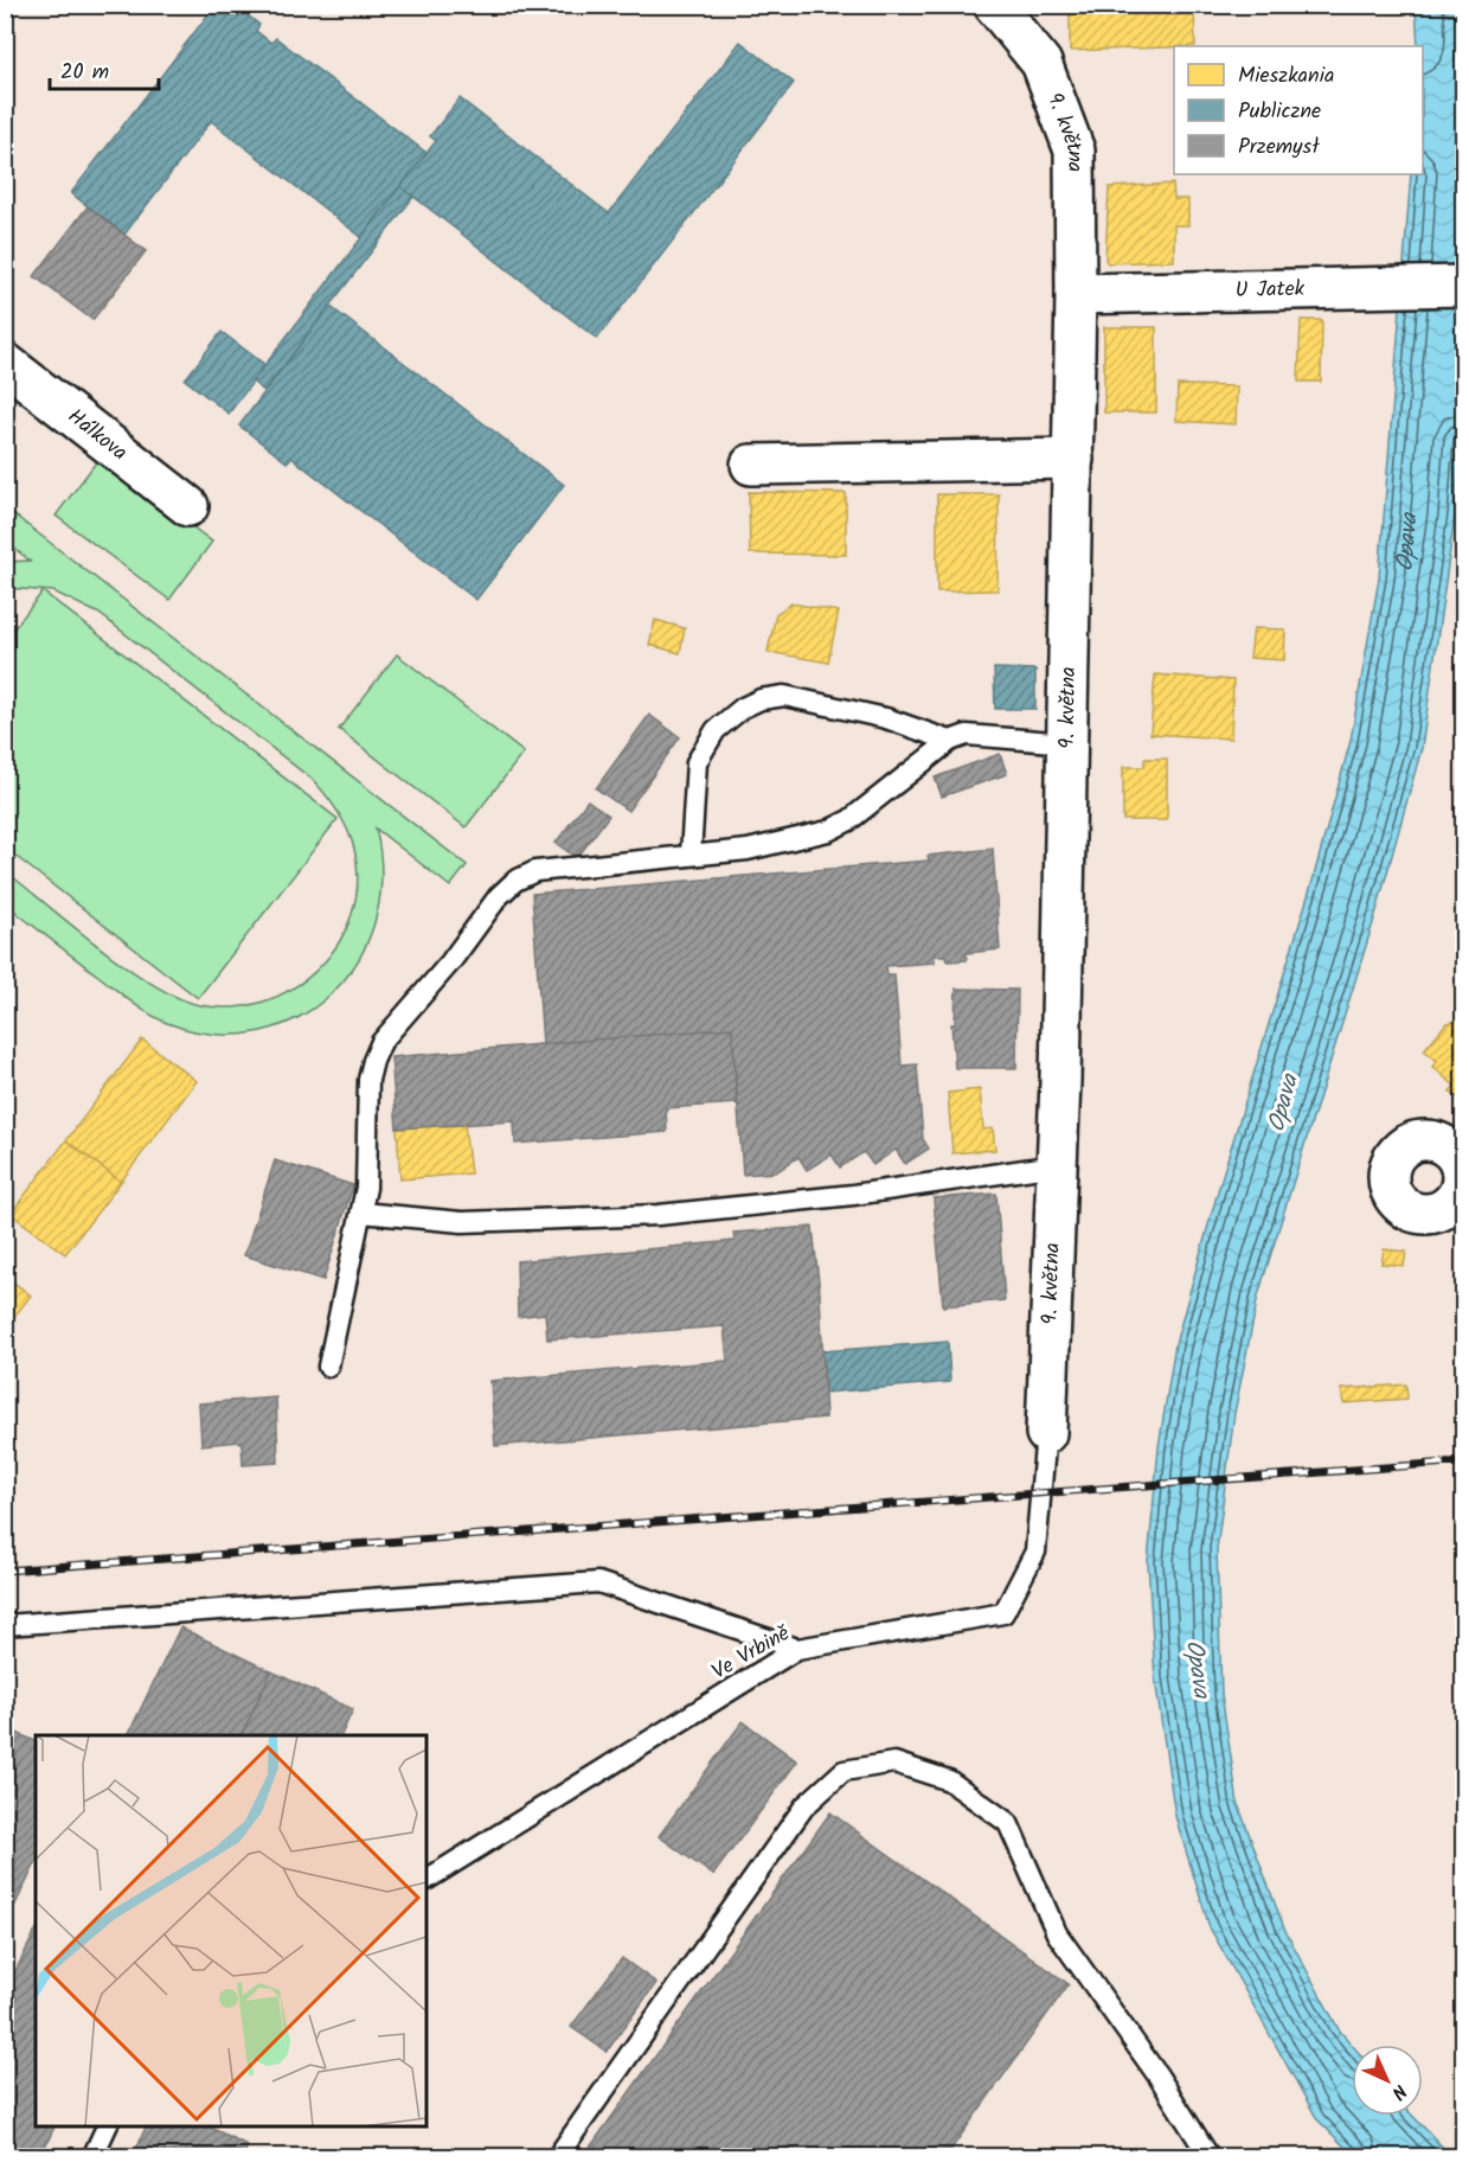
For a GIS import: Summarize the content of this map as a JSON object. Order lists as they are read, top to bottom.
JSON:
{
  "streets": {
    "street": ["9. května", "U Jatek", "Hálkova"],
    "lane": ["Ve Vrbině"]
  },
  "crossings": [
    ["9. května", "U Jatek"],
    ["9. května", "Ve Vrbině"]
  ],
  "water": ["Opava"],
  "legend": ["Mieszkania", "Publiczne", "Przemysł"],
  "scale_bar": "20 m",
  "north": "bottom right"
}
